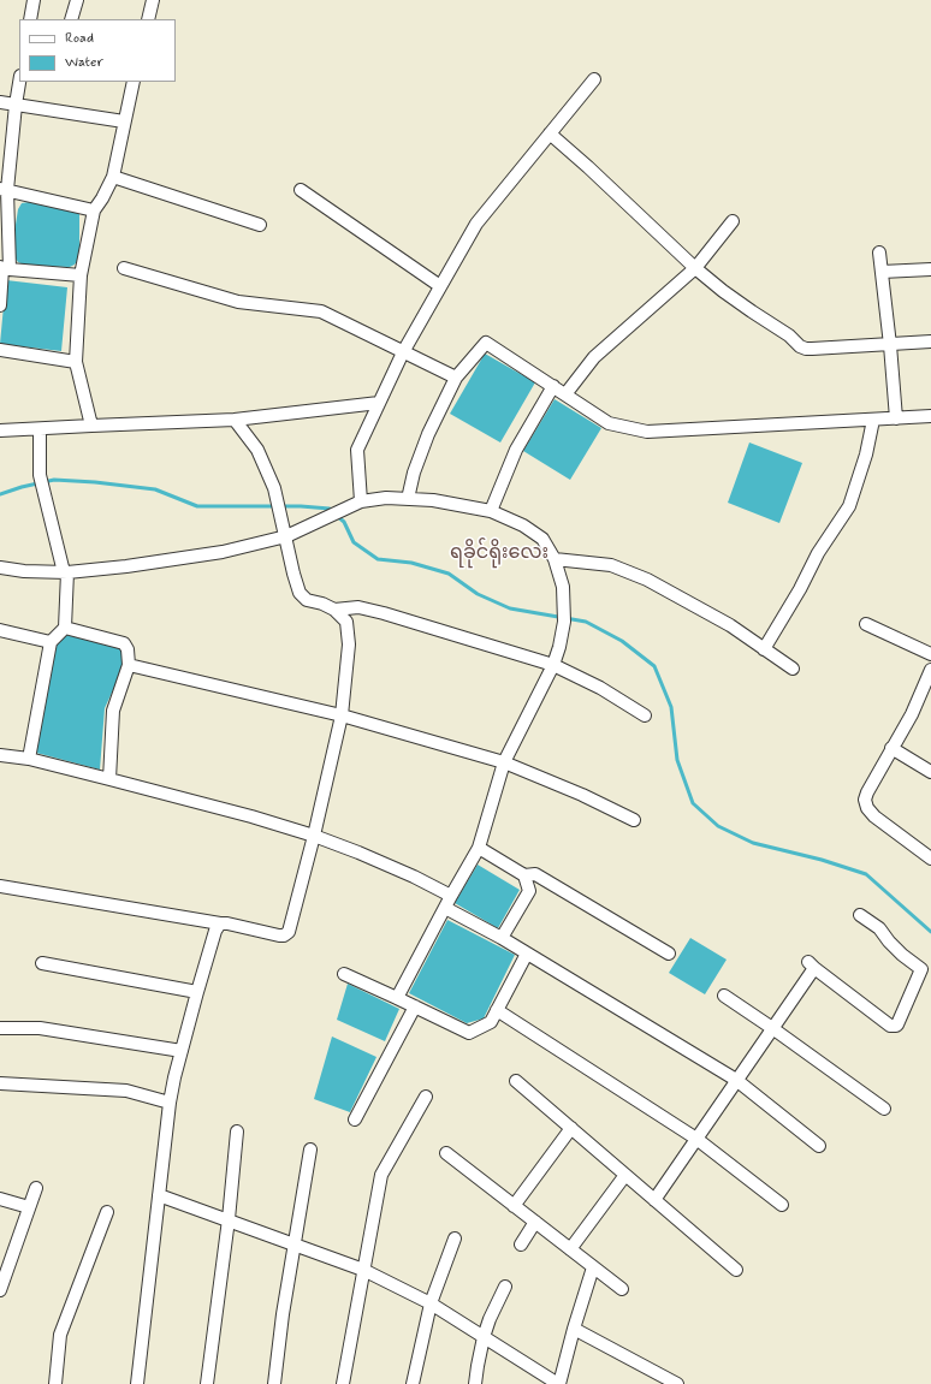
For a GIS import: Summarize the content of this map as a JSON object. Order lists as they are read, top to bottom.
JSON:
{
  "districts": ["ရခိုင်ရိုးလေး"],
  "legend": ["Road", "Water"]
}
